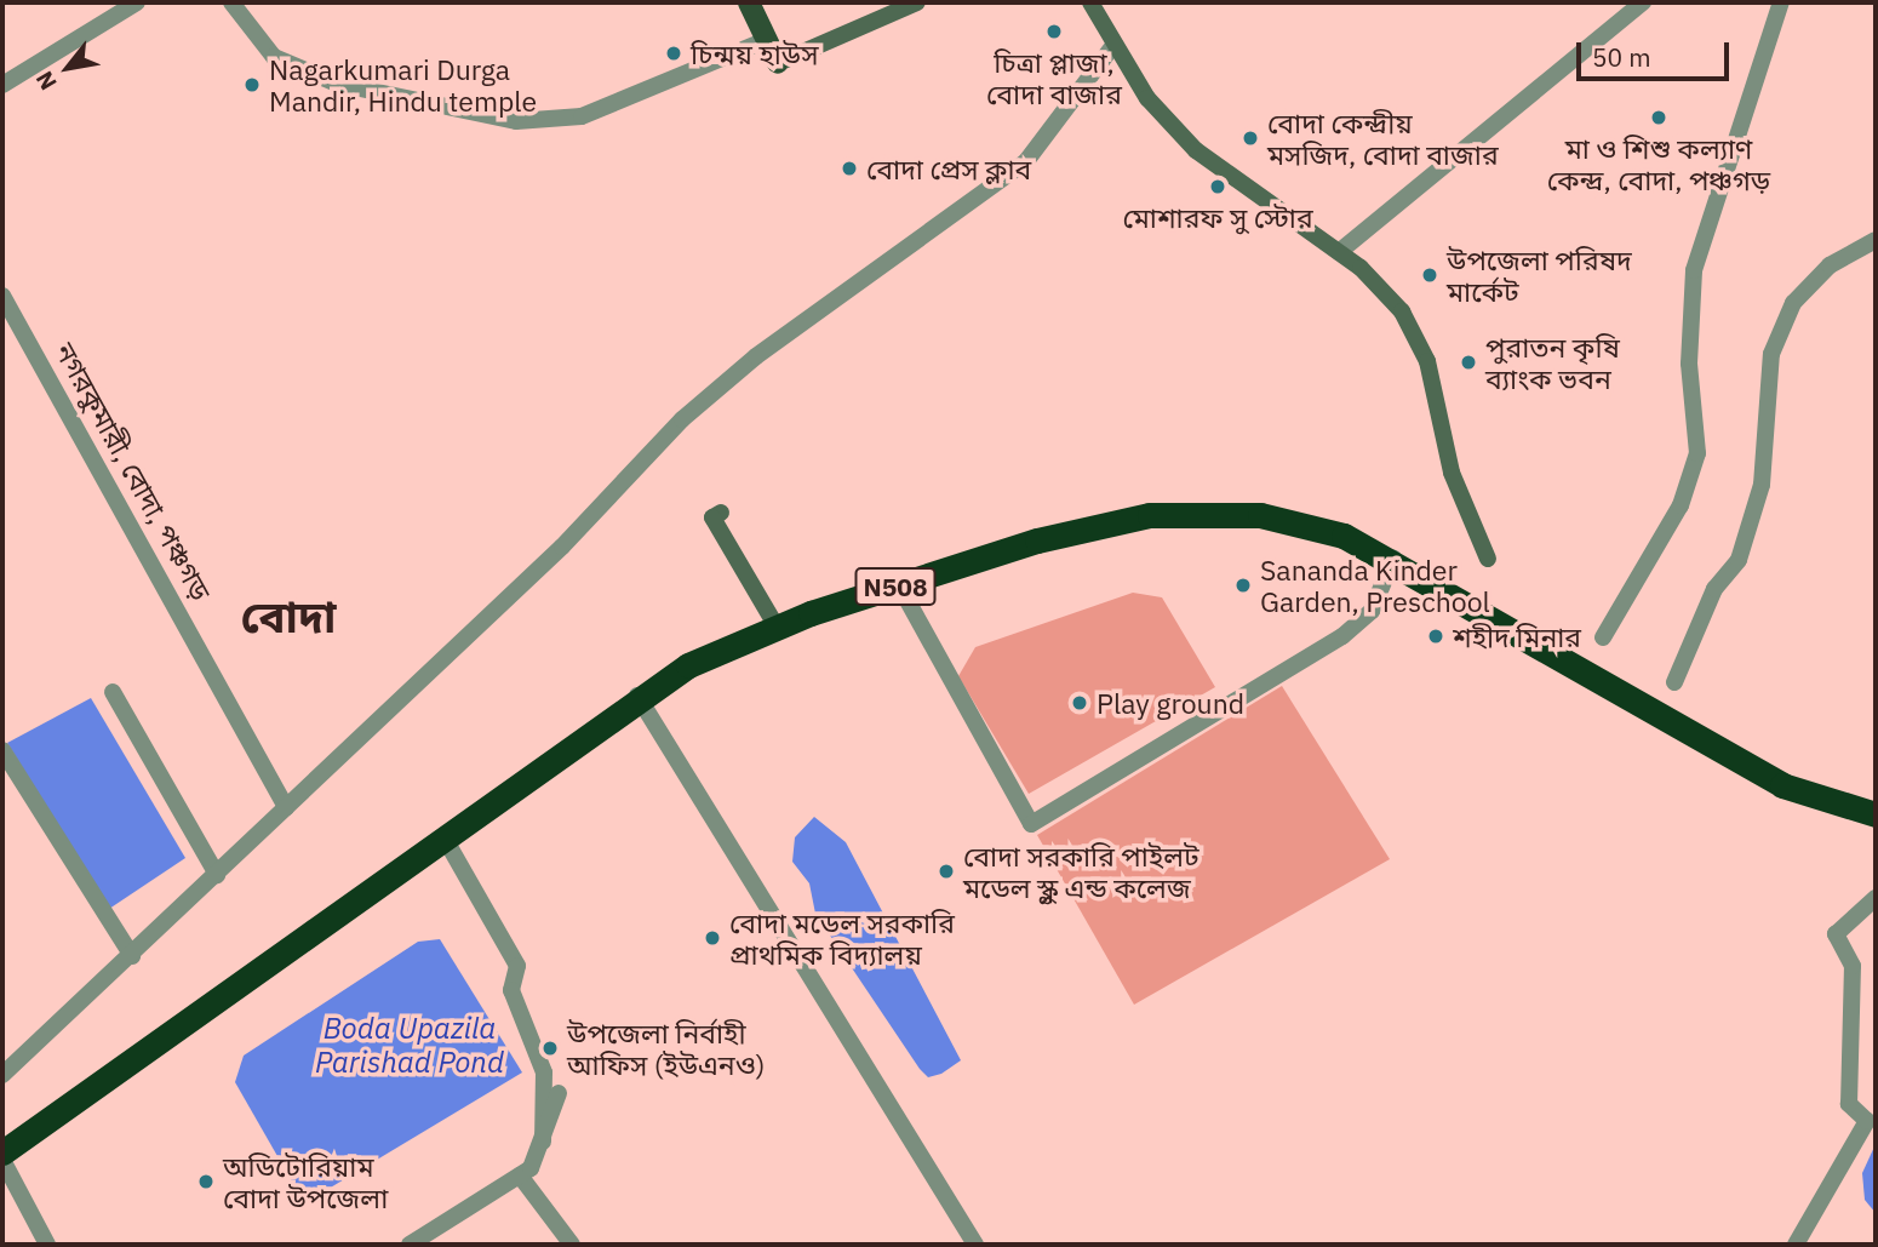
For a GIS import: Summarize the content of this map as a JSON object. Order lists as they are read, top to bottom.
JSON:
{
  "streets": {
    "highway": ["N508"],
    "street": ["নগরকুমারী, বোদা, পঞ্চগড়"]
  },
  "districts": ["বোদা"],
  "water": ["Boda Upazila Parishad Pond"],
  "places": [
    "চিত্রা প্লাজা, বোদা বাজার",
    "চিন্ময় হাউস",
    "Nagarkumari Durga Mandir, Hindu temple",
    "মা ও শিশু কল্যাণ কেন্দ্র, বোদা, পঞ্চগড়",
    "বোদা কেন্দ্রীয় মসজিদ, বোদা বাজার",
    "বোদা প্রেস ক্লাব",
    "মোশারফ সু স্টোর",
    "উপজেলা পরিষদ মার্কেট",
    "পুরাতন কৃষি ব্যাংক ভবন",
    "Sananda Kinder Garden, Preschool",
    "শহীদ মিনার",
    "Play ground",
    "বোদা সরকারি পাইলট মডেল স্কুল এন্ড কলেজ",
    "বোদা মডেল সরকারি প্রাথমিক বিদ্যালয়",
    "উপজেলা নির্বাহী আফিস (ইউএনও)",
    "অডিটোরিয়াম বোদা উপজেলা"
  ],
  "scale_bar": "50 m",
  "north": "bottom left"
}
